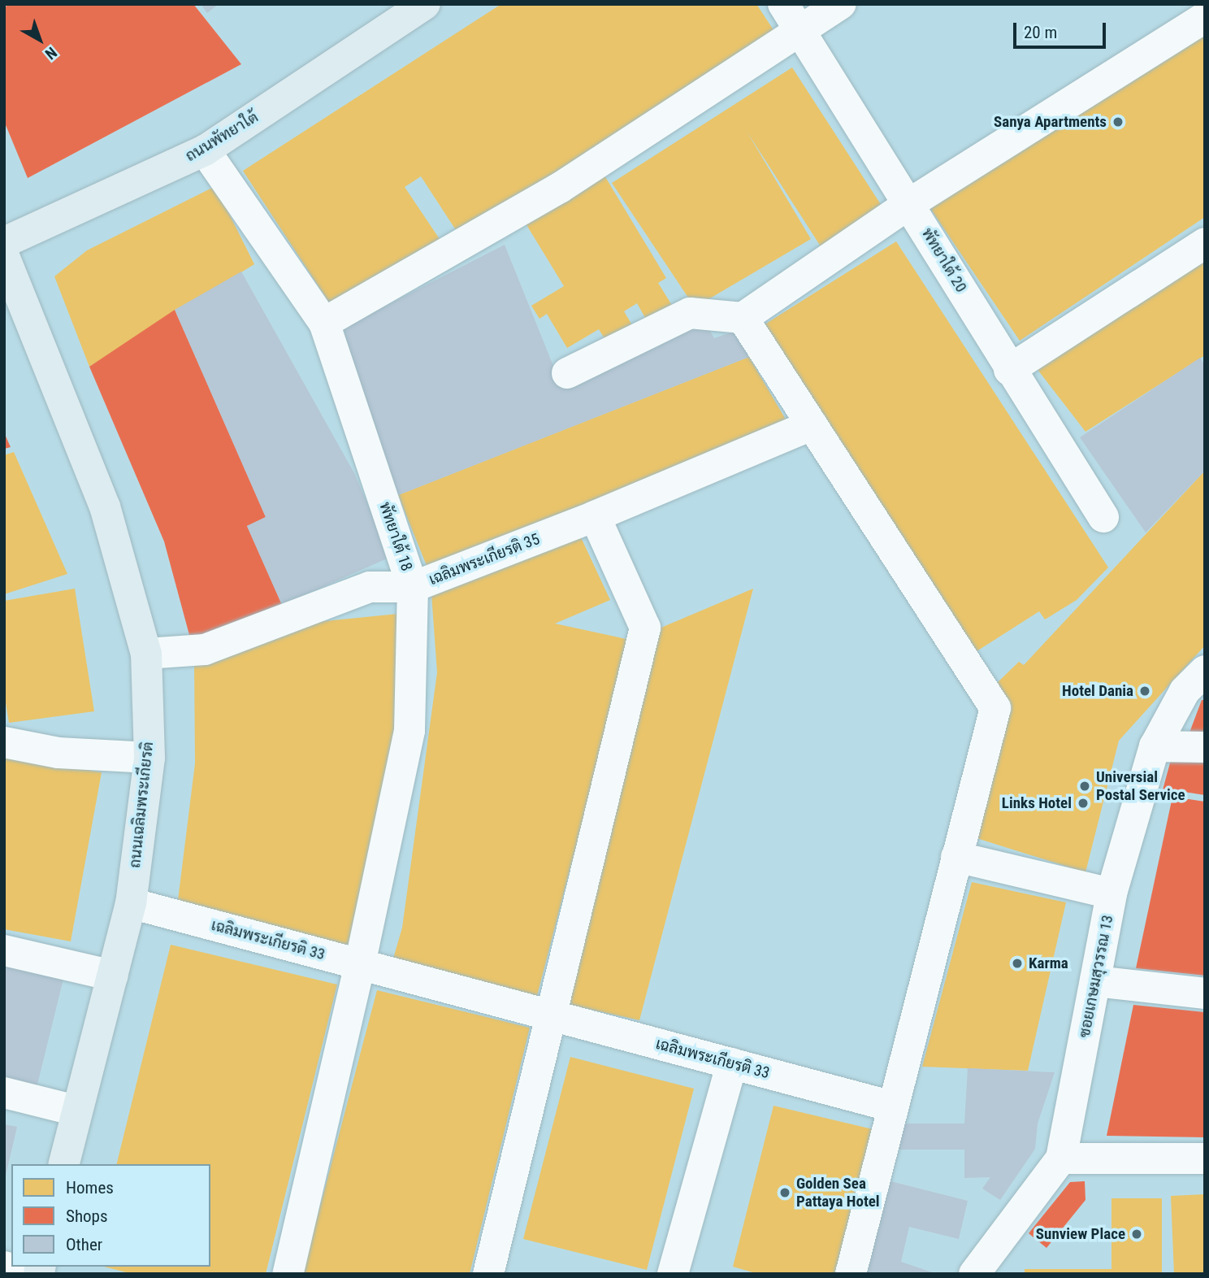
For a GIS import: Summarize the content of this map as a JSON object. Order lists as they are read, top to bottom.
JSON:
{
  "streets": {
    "main road": ["ถนนพัทยาใต้", "ถนนเฉลิมพระเกียรติ"],
    "street": [
      "พัทยาใต้ 20",
      "พัทยาใต้ 18",
      "เฉลิมพระเกียรติ 35",
      "เฉลิมพระเกียรติ 33",
      "ซอยเกษมสุวรรณ 13"
    ]
  },
  "crossings": [
    ["ถนนพัทยาใต้", "พัทยาใต้ 18"],
    ["พัทยาใต้ 18", "เฉลิมพระเกียรติ 35"],
    ["พัทยาใต้ 18", "เฉลิมพระเกียรติ 33"],
    ["เฉลิมพระเกียรติ 35", "ถนนเฉลิมพระเกียรติ"],
    ["ถนนเฉลิมพระเกียรติ", "เฉลิมพระเกียรติ 33"]
  ],
  "places": [
    "Sanya Apartments",
    "Hotel Dania",
    "Universial Postal Service",
    "Links Hotel",
    "Karma",
    "Golden Sea Pattaya Hotel",
    "Sunview Place"
  ],
  "legend": ["Homes", "Shops", "Other"],
  "scale_bar": "20 m",
  "north": "bottom right"
}
